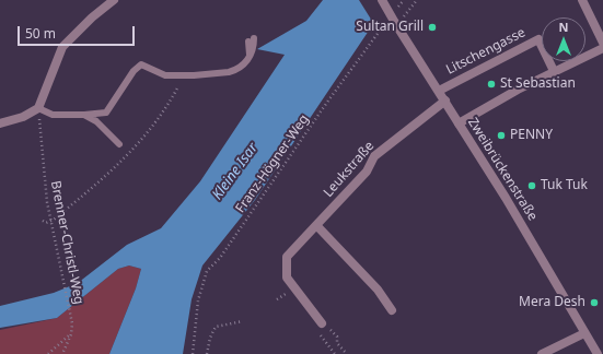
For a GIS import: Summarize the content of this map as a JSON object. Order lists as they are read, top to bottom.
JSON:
{
  "streets": {
    "street": ["Litschengasse", "Leukstraße", "Zweibrückenstraße"],
    "path": ["Franz-Högner-Weg", "Brenner-Christl-Weg"]
  },
  "crossings": [
    ["Litschengasse", "Zweibrückenstraße"],
    ["Franz-Högner-Weg", "Zweibrückenstraße"],
    ["Leukstraße", "Zweibrückenstraße"]
  ],
  "water": ["Kleine Isar"],
  "places": [
    "Sultan Grill",
    "St Sebastian",
    "PENNY",
    "Tuk Tuk",
    "Mera Desh"
  ],
  "scale_bar": "50 m",
  "north": "top"
}
